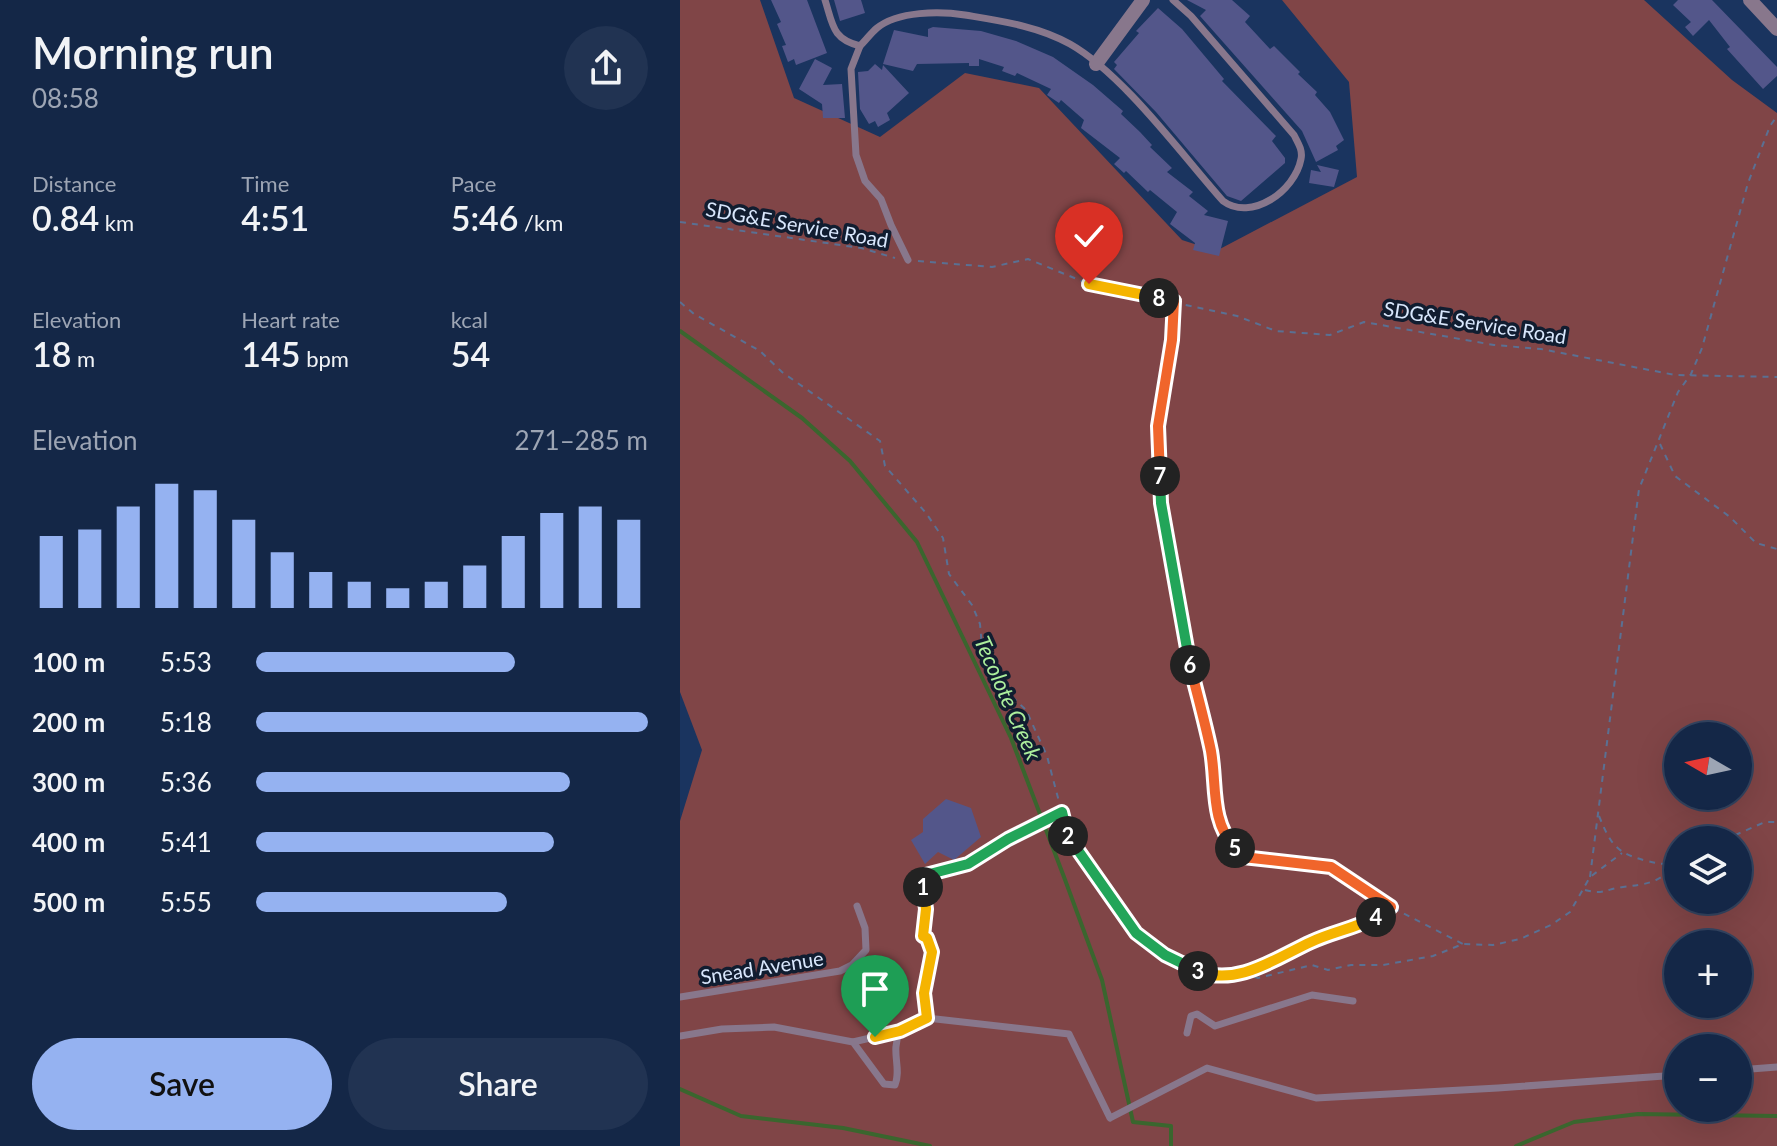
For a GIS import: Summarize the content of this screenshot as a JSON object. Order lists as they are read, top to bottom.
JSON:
{
  "streets": {
    "lane": ["SDG&E Service Road", "Snead Avenue"]
  },
  "water": ["Tecolote Creek"],
  "north": "left",
  "page": {
    "heading": ["Morning run", "08:58"],
    "stats": [
      ["Distance", "0.84 km"],
      ["Time", "4:51"],
      ["Pace", "5:46 /km"],
      ["Elevation", "18 m"],
      ["Heart rate", "145 bpm"],
      ["kcal", "54"]
    ],
    "pins": [
      "8",
      "7",
      "6",
      "2",
      "5",
      "1",
      "4",
      "3"
    ],
    "chart": ["Elevation", "271–285 m"],
    "list": [
      {
        "name": "100 m",
        "note": "5:53"
      },
      {
        "name": "200 m",
        "note": "5:18"
      },
      {
        "name": "300 m",
        "note": "5:36"
      },
      {
        "name": "400 m",
        "note": "5:41"
      },
      {
        "name": "500 m",
        "note": "5:55"
      }
    ],
    "map_buttons": ["+", "−"],
    "buttons": ["Save", "Share"]
  }
}
